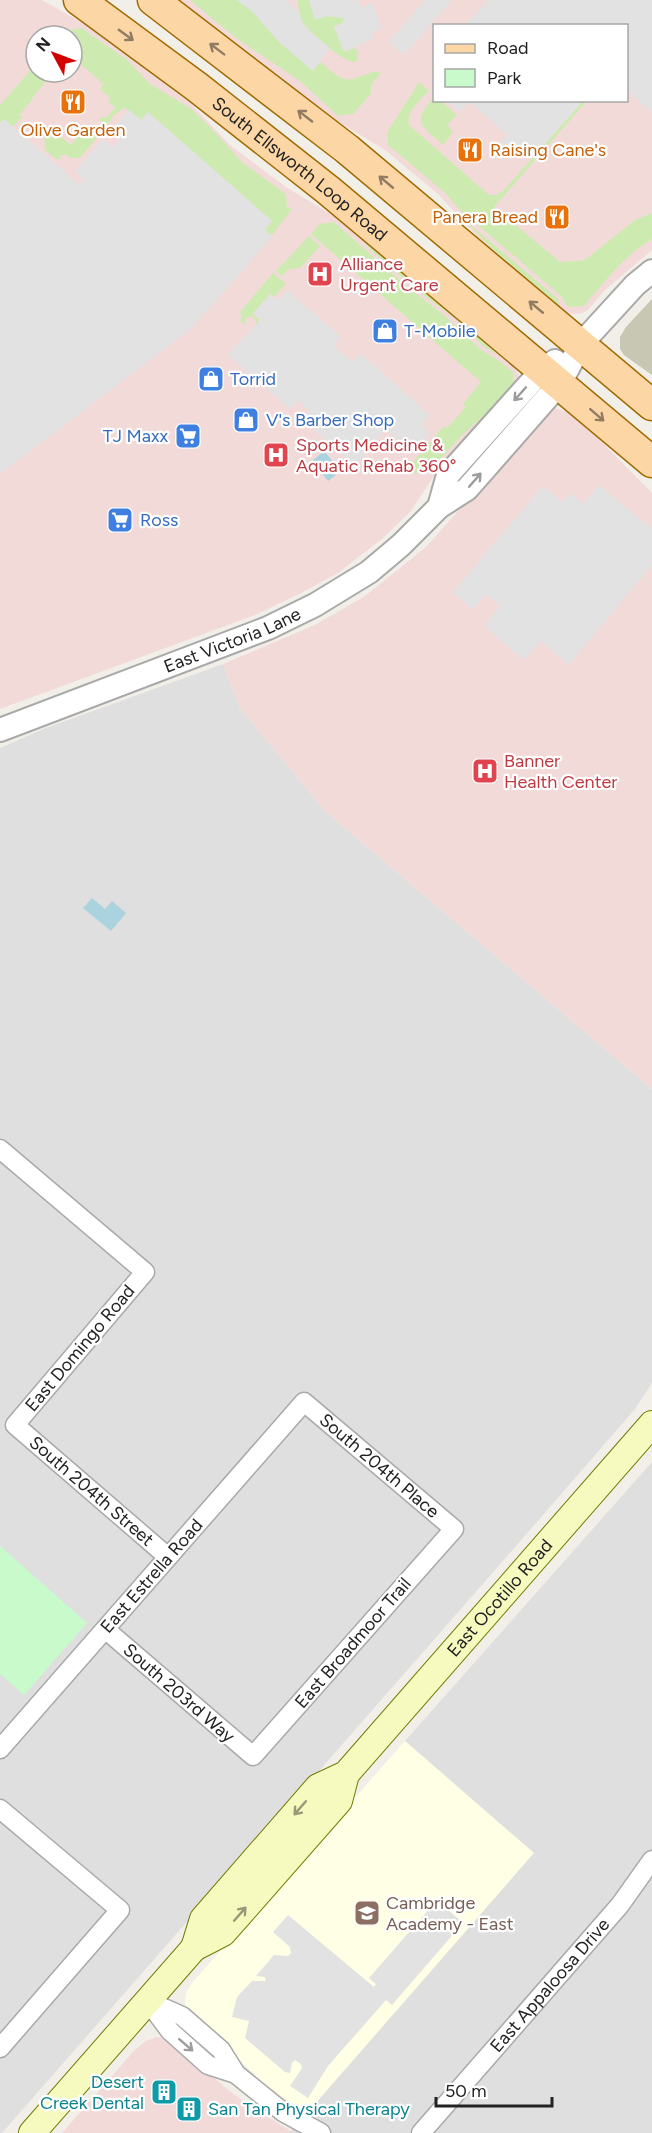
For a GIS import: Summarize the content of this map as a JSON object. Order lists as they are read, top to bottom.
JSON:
{
  "streets": {
    "main road": ["South Ellsworth Loop Road", "East Ocotillo Road"],
    "street": [
      "East Victoria Lane",
      "East Domingo Road",
      "South 204th Place",
      "South 204th Street",
      "East Estrella Road",
      "East Broadmoor Trail",
      "South 203rd Way",
      "East Appaloosa Drive"
    ]
  },
  "crossings": [
    ["South Ellsworth Loop Road", "East Victoria Lane"],
    ["East Domingo Road", "South 204th Street"],
    ["South 204th Place", "East Estrella Road"],
    ["South 204th Place", "East Broadmoor Trail"],
    ["South 204th Street", "East Estrella Road"],
    ["East Estrella Road", "South 203rd Way"],
    ["East Broadmoor Trail", "South 203rd Way"]
  ],
  "places": {
    "restaurant": ["Olive Garden", "Raising Cane's", "Panera Bread"],
    "hospital": ["Alliance Urgent Care", "Sports Medicine & Aquatic Rehab 360°", "Banner Health Center"],
    "shop": ["T-Mobile", "Torrid", "V's Barber Shop"],
    "supermarket": ["TJ Maxx", "Ross"],
    "school or university": ["Cambridge Academy - East"],
    "building": ["Desert Creek Dental", "San Tan Physical Therapy"]
  },
  "legend": ["Road", "Park"],
  "scale_bar": "50 m",
  "north": "top left"
}
